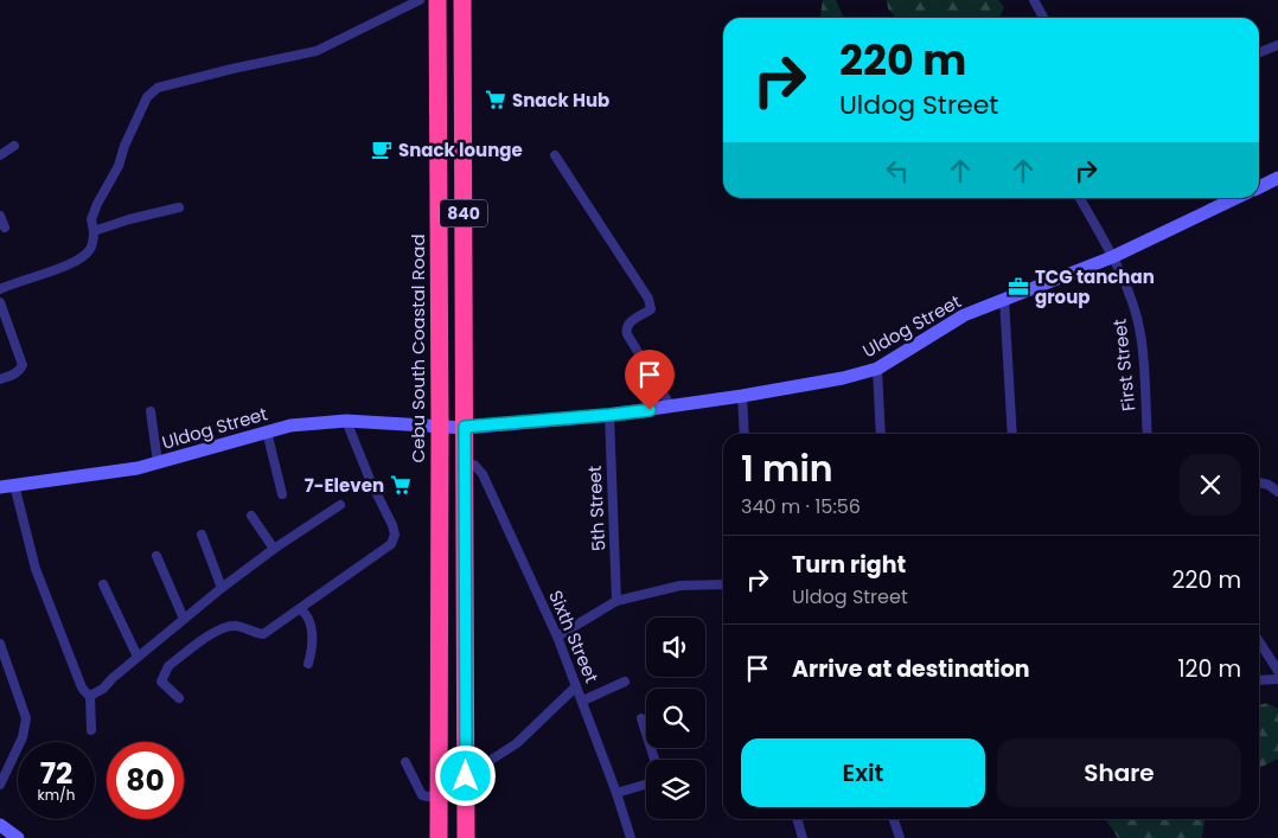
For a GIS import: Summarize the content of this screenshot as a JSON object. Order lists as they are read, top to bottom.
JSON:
{
  "streets": {
    "highway": ["840", "Cebu South Coastal Road"],
    "street": [
      "Uldog Street",
      "First Street",
      "5th Street",
      "Sixth Street"
    ]
  },
  "crossings": [
    ["840", "Uldog Street"],
    ["840", "Sixth Street"],
    ["Uldog Street", "Cebu South Coastal Road"],
    ["Uldog Street", "First Street"],
    ["Uldog Street", "5th Street"]
  ],
  "places": {
    "supermarket": ["Snack Hub", "7-Eleven"],
    "cafe": ["Snack lounge"],
    "office": ["TCG tanchan group"]
  },
  "page": {
    "turn": ["220 m", "Uldog Street"],
    "heading": ["1 min", "340 m · 15:56"],
    "list": [
      {
        "name": "Turn right",
        "note": "Uldog Street",
        "value": "220 m"
      },
      {
        "name": "Arrive at destination",
        "value": "120 m"
      }
    ],
    "buttons": ["Exit", "Share"],
    "speed": "72 km/h",
    "limit": "80"
  }
}
